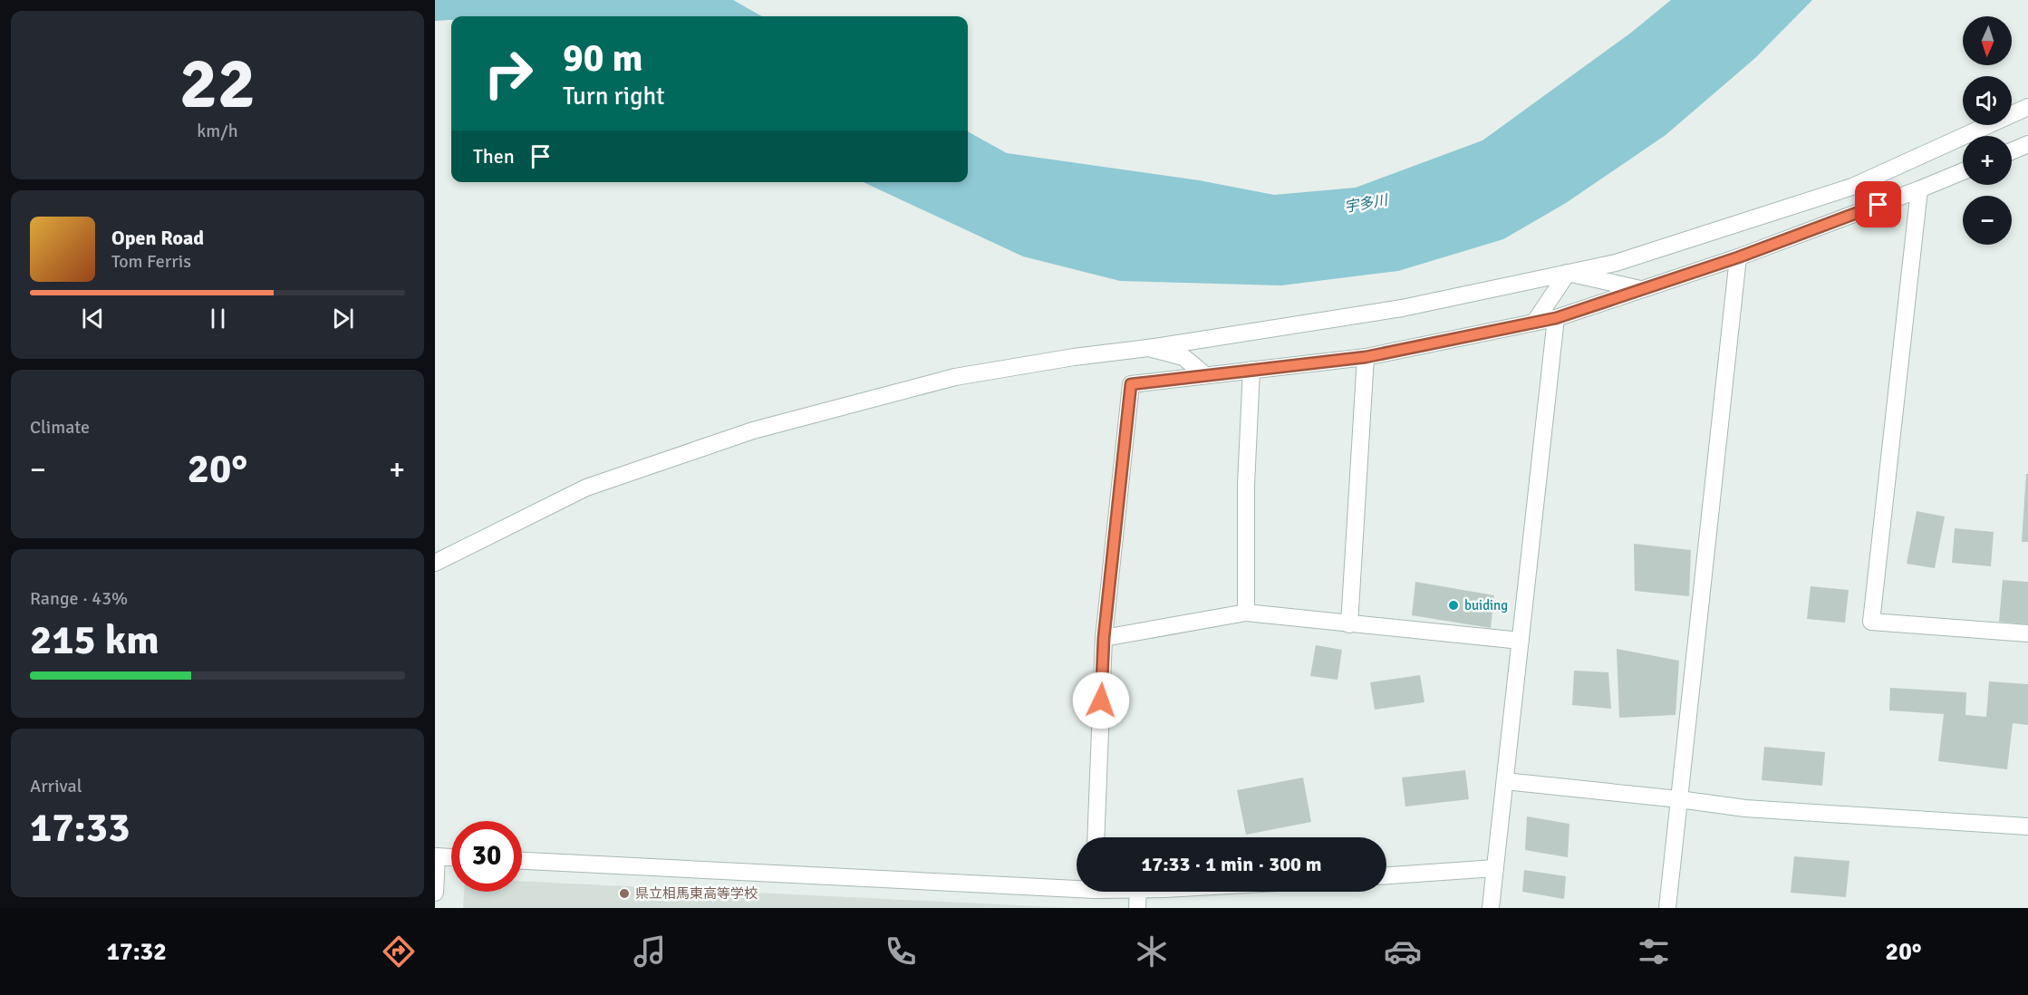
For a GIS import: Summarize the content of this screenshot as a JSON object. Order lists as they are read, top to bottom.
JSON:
{
  "water": ["宇多川"],
  "places": ["buiding", "県立相馬東高等学校"],
  "north": "bottom",
  "page": {
    "tile": [
      ["22", "km/h"],
      "Climate",
      ["Range · 43%", "215 km"],
      ["Arrival", "17:33"]
    ],
    "map_buttons": ["+", "−"],
    "turn": ["90 m", "Turn right"],
    "then": "Then",
    "song": ["Open Road", "Tom Ferris"],
    "heat": ["−", "20°", "+"],
    "limit": "30",
    "trip": "17:33 · 1 min · 300 m",
    "tabs": ["17:32", "20°"]
  }
}
